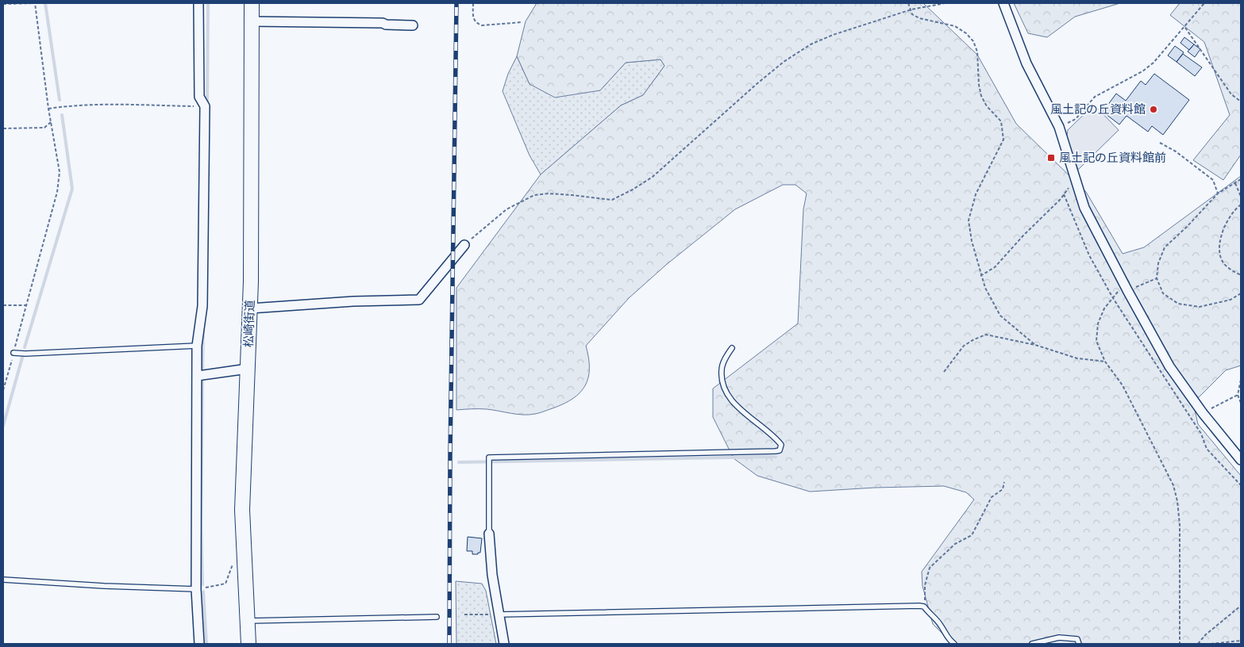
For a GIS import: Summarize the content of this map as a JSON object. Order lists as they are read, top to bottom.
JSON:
{
  "streets": {
    "main road": ["松崎街道"]
  },
  "places": {
    "other": ["風土記の丘資料館"],
    "transit": ["風土記の丘資料館前"]
  }
}
